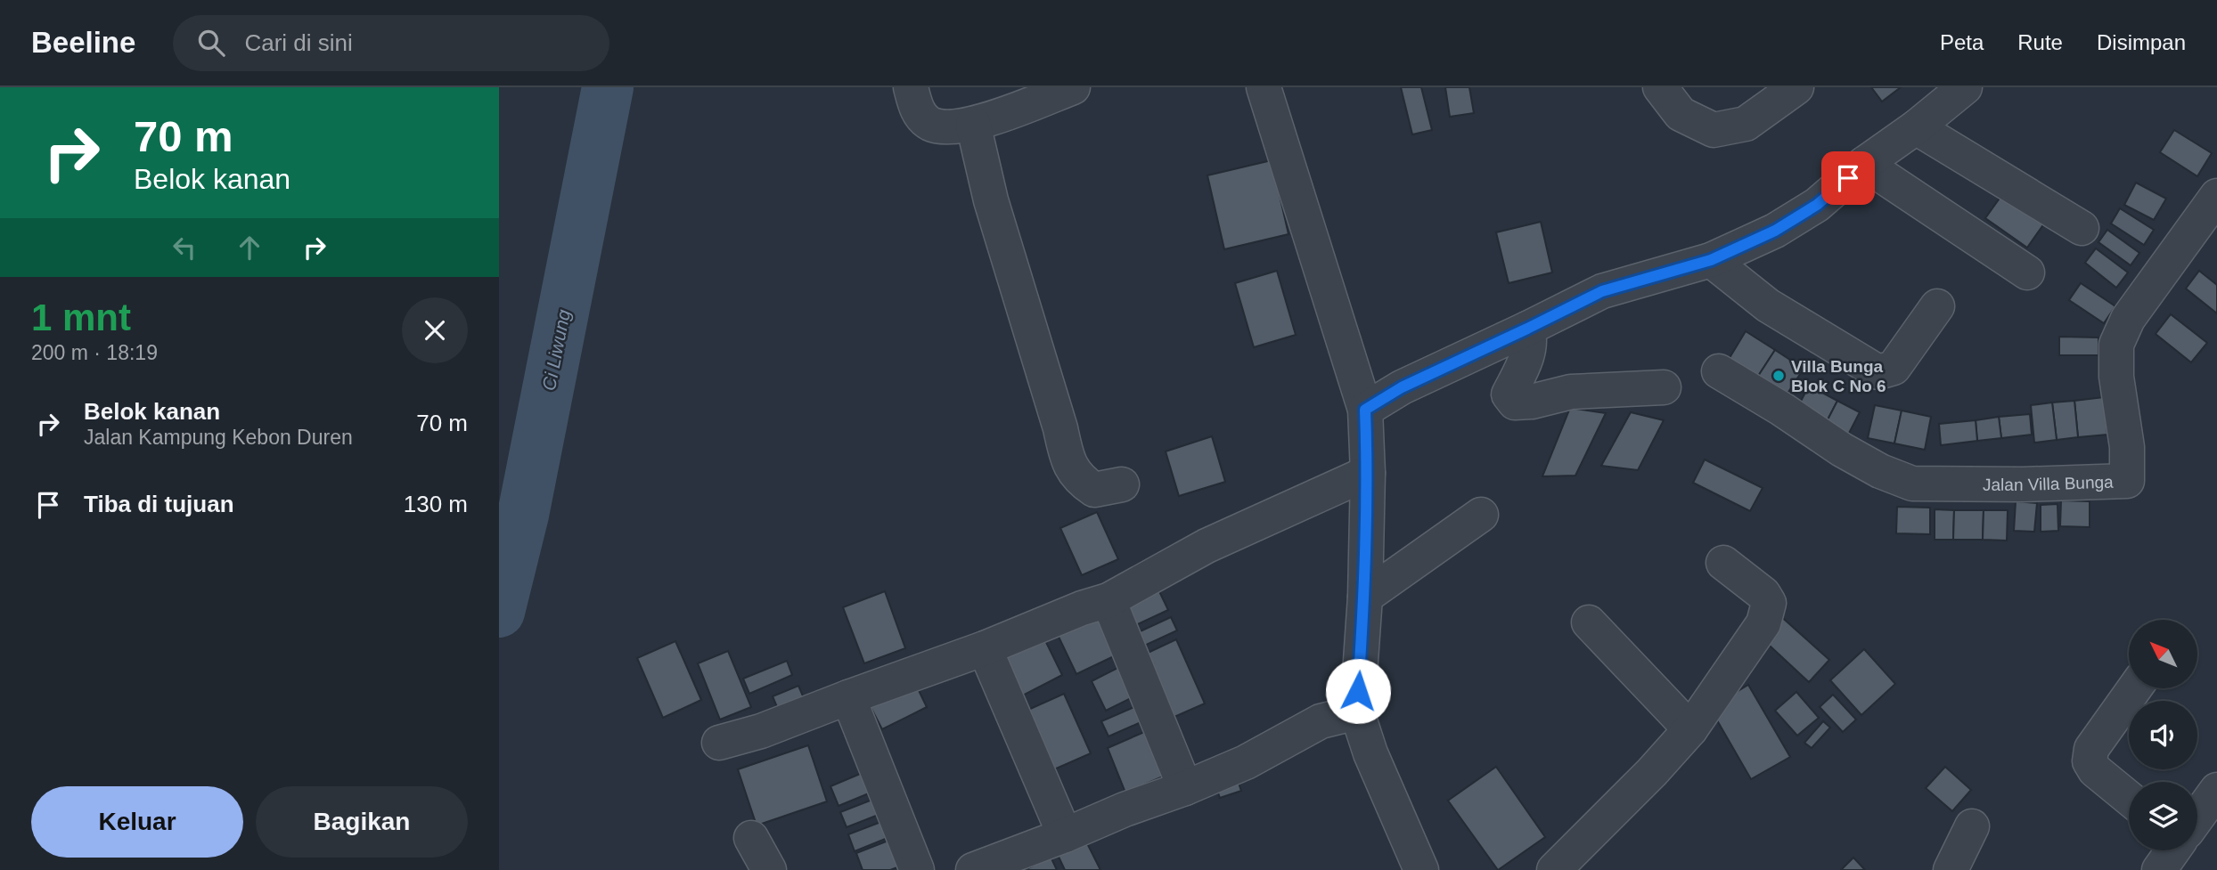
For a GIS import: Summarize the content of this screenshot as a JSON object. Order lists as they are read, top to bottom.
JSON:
{
  "streets": {
    "street": ["Jalan Villa Bunga"]
  },
  "water": ["Ci Liwung"],
  "places": ["Villa Bunga Blok C No 6"],
  "north": "top left",
  "page": {
    "header": "Beeline",
    "search": "Cari di sini",
    "nav": ["Peta", "Rute", "Disimpan"],
    "turn": ["70 m", "Belok kanan"],
    "heading": ["1 mnt", "200 m · 18:19"],
    "list": [
      {
        "name": "Belok kanan",
        "note": "Jalan Kampung Kebon Duren",
        "value": "70 m"
      },
      {
        "name": "Tiba di tujuan",
        "value": "130 m"
      }
    ],
    "buttons": ["Keluar", "Bagikan"]
  }
}
